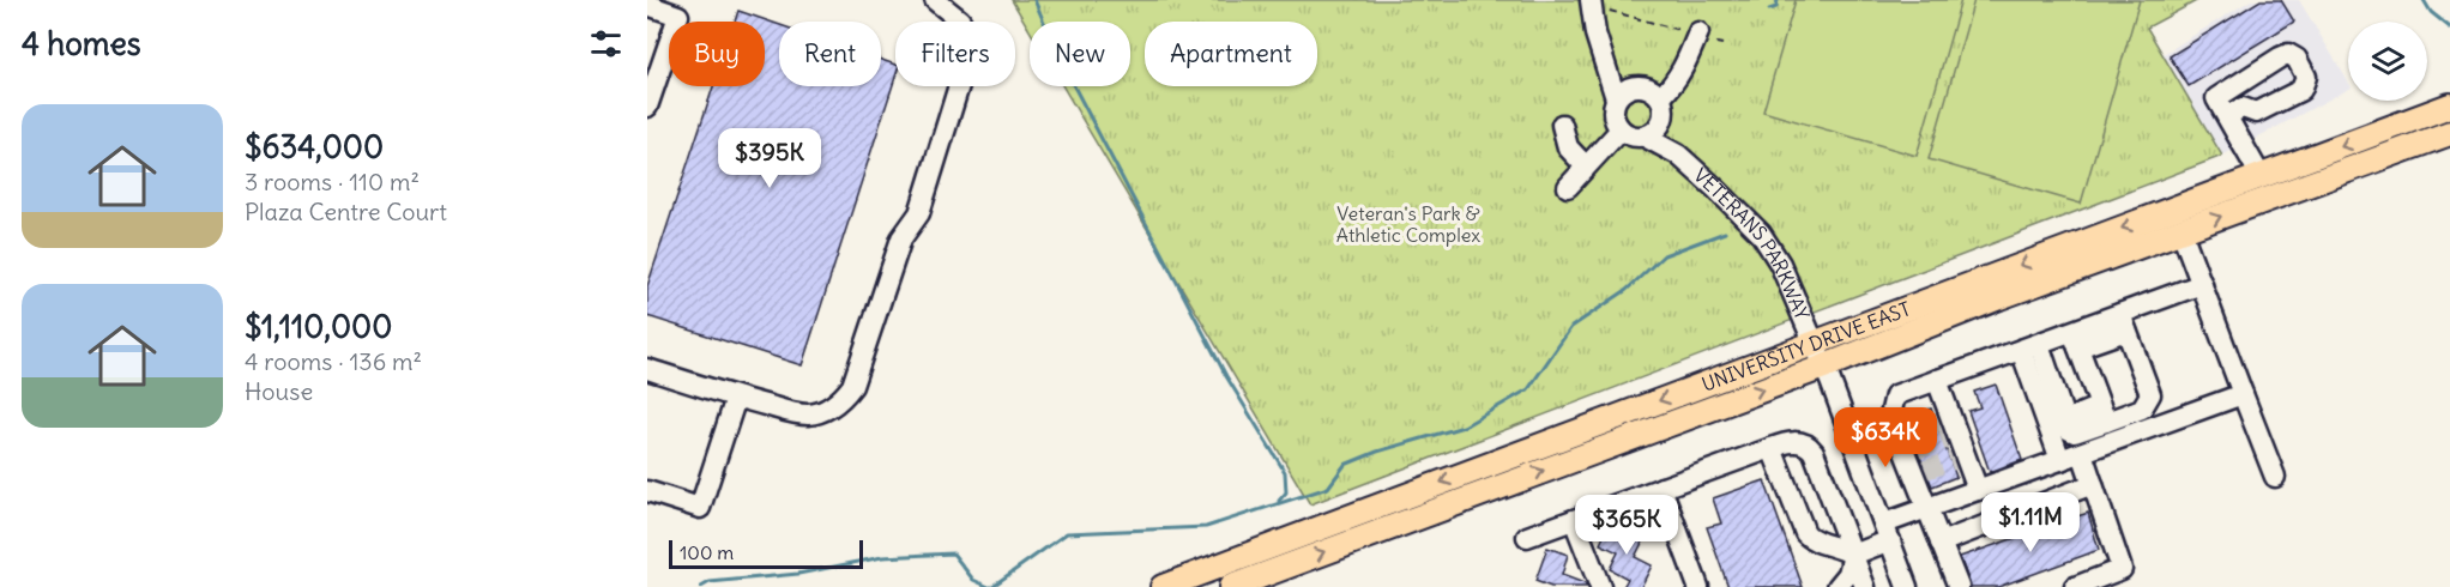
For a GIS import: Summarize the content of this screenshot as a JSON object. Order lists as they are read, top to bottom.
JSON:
{
  "streets": {
    "main road": ["UNIVERSITY DRIVE EAST"],
    "street": ["VETERANS PARKWAY"]
  },
  "crossings": [
    ["VETERANS PARKWAY", "UNIVERSITY DRIVE EAST"]
  ],
  "parks": ["Veteran's Park & Athletic Complex"],
  "scale_bar": "100 m",
  "page": {
    "heading": "4 homes",
    "chip": [
      "Buy",
      "Rent",
      "Filters",
      "New",
      "Apartment"
    ],
    "list": [
      {
        "name": "$634,000",
        "note": "3 rooms · 110 m² · Plaza Centre Court"
      },
      {
        "name": "$1,110,000",
        "note": "4 rooms · 136 m² · House"
      }
    ],
    "price": [
      "$395K",
      "$634K",
      "$1.11M",
      "$365K"
    ],
    "scale": "100 m"
  }
}
